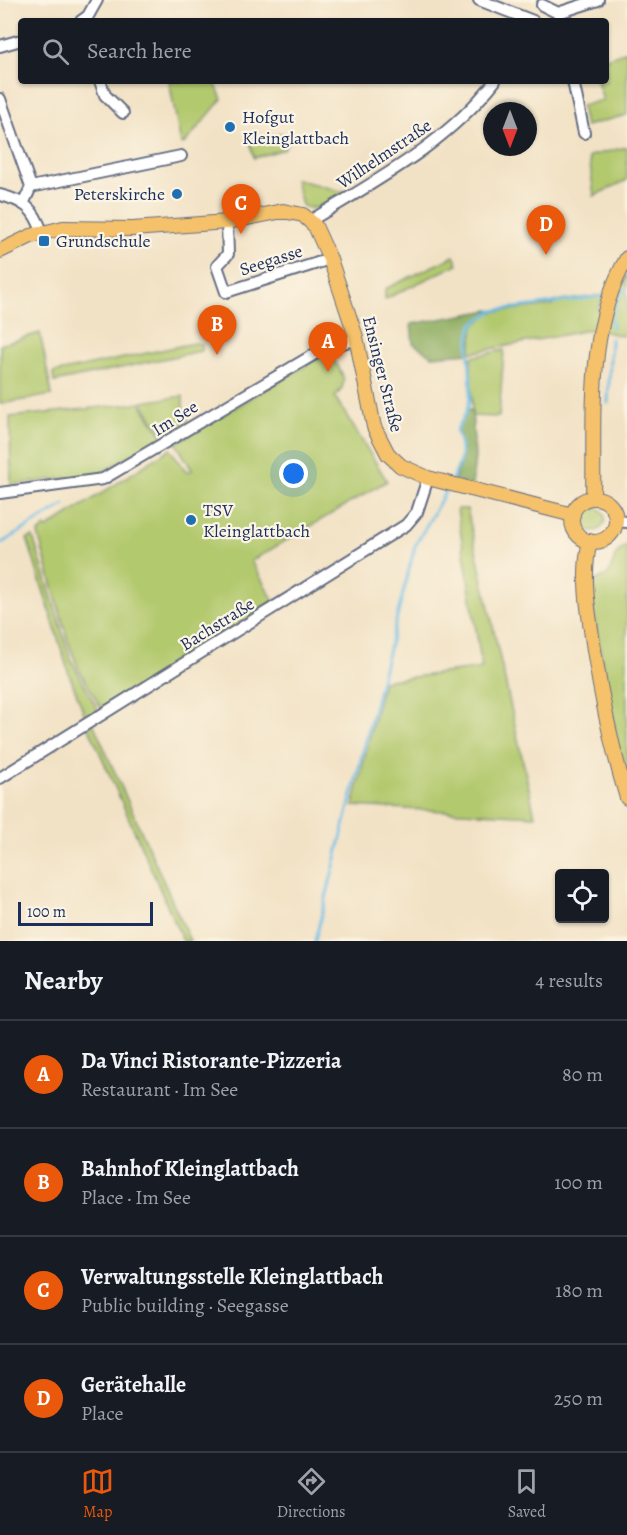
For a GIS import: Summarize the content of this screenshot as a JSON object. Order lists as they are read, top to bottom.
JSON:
{
  "streets": {
    "main road": ["Ensinger Straße"],
    "street": [
      "Wilhelmstraße",
      "Seegasse",
      "Im See",
      "Bachstraße"
    ]
  },
  "crossings": [
    ["Wilhelmstraße", "Ensinger Straße"],
    ["Seegasse", "Ensinger Straße"],
    ["Ensinger Straße", "Im See"],
    ["Ensinger Straße", "Bachstraße"]
  ],
  "places": {
    "other": ["Hofgut Kleinglattbach", "Peterskirche", "TSV Kleinglattbach"],
    "transit": ["Grundschule"]
  },
  "scale_bar": "100 m",
  "north": "bottom",
  "page": {
    "search": "Search here",
    "pins": [
      "C",
      "D",
      "B",
      "A"
    ],
    "scale": "100 m",
    "heading": ["Nearby", "4 results"],
    "list": [
      {
        "mark": "A",
        "name": "Da Vinci Ristorante-Pizzeria",
        "note": "Restaurant · Im See",
        "value": "80 m"
      },
      {
        "mark": "B",
        "name": "Bahnhof Kleinglattbach",
        "note": "Place · Im See",
        "value": "100 m"
      },
      {
        "mark": "C",
        "name": "Verwaltungsstelle Kleinglattbach",
        "note": "Public building · Seegasse",
        "value": "180 m"
      },
      {
        "mark": "D",
        "name": "Gerätehalle",
        "note": "Place",
        "value": "250 m"
      }
    ],
    "nav": ["Map", "Directions", "Saved"]
  }
}
